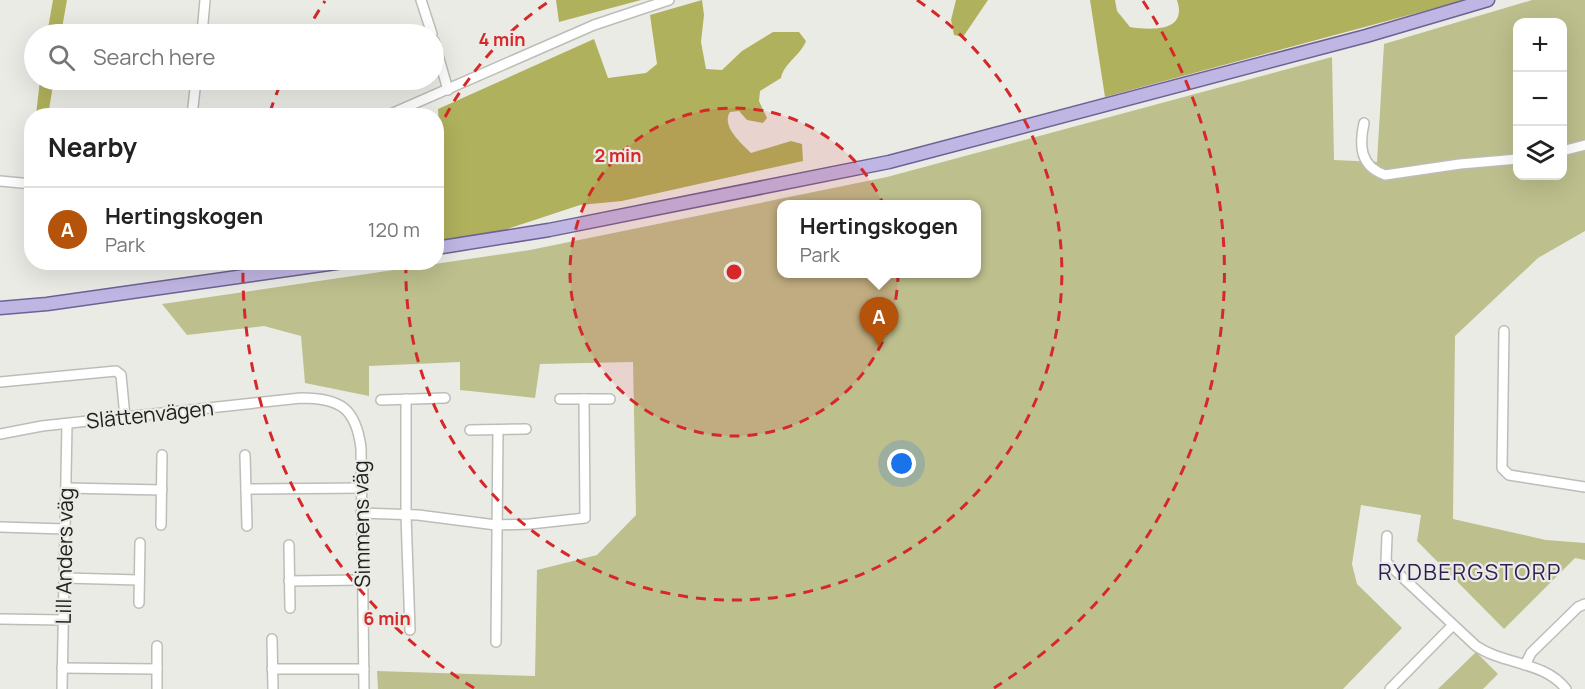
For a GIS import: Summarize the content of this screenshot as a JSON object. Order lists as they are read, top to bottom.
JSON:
{
  "streets": {
    "street": ["Slättenvägen", "Simmens väg", "Lill Anders väg"]
  },
  "crossings": [
    ["Slättenvägen", "Simmens väg"],
    ["Slättenvägen", "Lill Anders väg"]
  ],
  "districts": ["RYDBERGSTORP"],
  "page": {
    "map_buttons": ["+", "−"],
    "search": "Search here",
    "heading": "Nearby",
    "list": [
      {
        "mark": "A",
        "name": "Hertingskogen",
        "note": "Park",
        "value": "120 m"
      }
    ],
    "popup": ["Hertingskogen", "Park"],
    "pins": "A"
  },
  "rings": ["4 min", "2 min", "6 min"]
}
